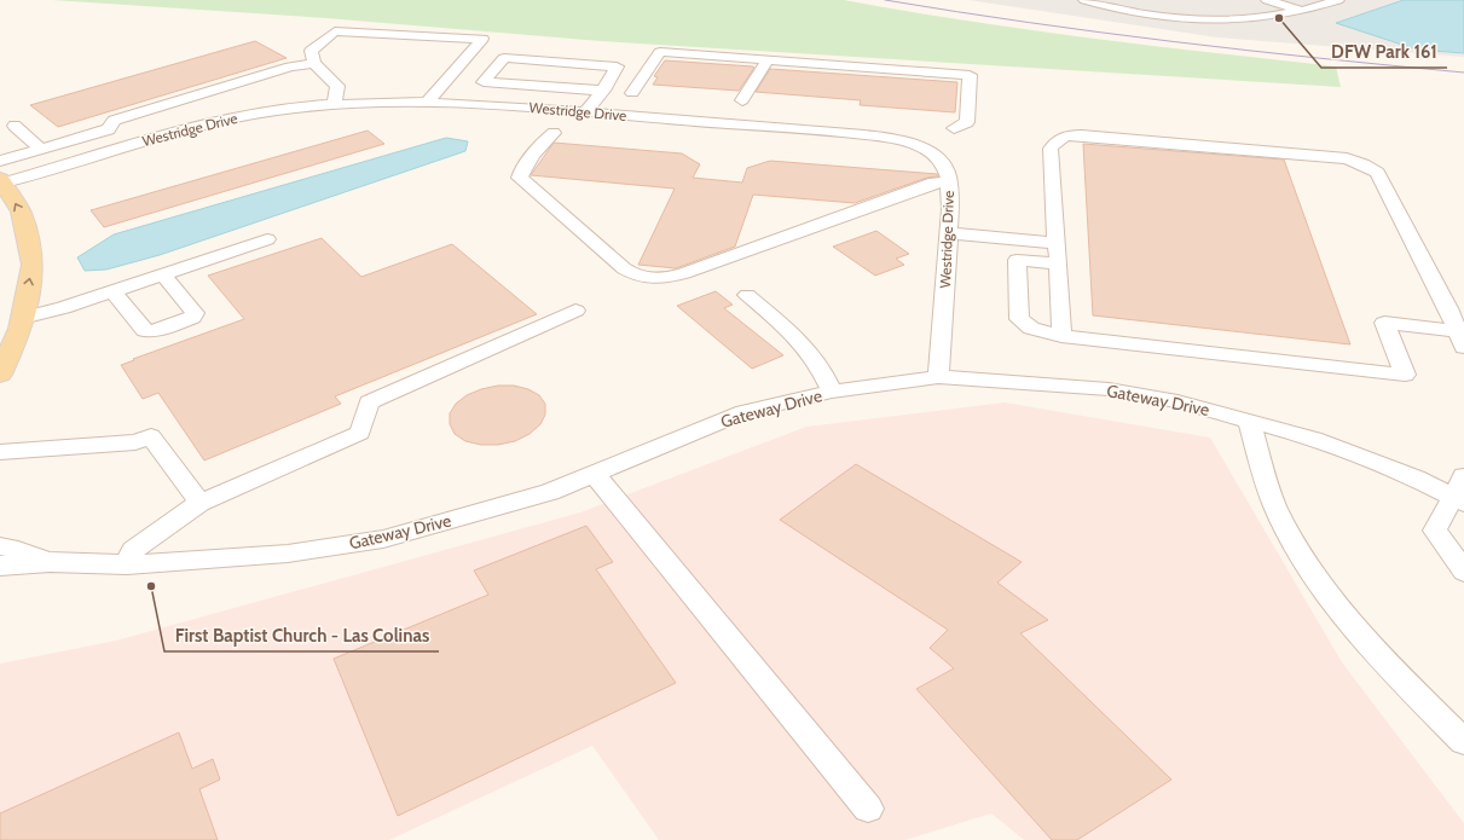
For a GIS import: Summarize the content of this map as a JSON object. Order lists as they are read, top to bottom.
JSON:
{
  "streets": {
    "street": ["Westridge Drive", "Gateway Drive"]
  },
  "crossings": [
    ["Westridge Drive", "Gateway Drive"]
  ],
  "places": ["DFW Park 161", "First Baptist Church - Las Colinas"]
}
